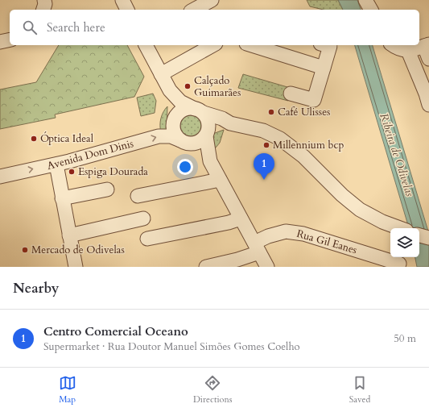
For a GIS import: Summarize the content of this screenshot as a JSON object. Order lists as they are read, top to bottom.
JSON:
{
  "streets": {
    "street": ["Avenida Dom Dinis", "Rua Gil Eanes"]
  },
  "water": ["Ribeira de Odivelas"],
  "places": [
    "Calçado Guimarães",
    "Café Ulisses",
    "Óptica Ideal",
    "Millennium bcp",
    "Espiga Dourada",
    "Mercado de Odivelas"
  ],
  "page": {
    "search": "Search here",
    "pins": "1",
    "heading": "Nearby",
    "list": [
      {
        "mark": "1",
        "name": "Centro Comercial Oceano",
        "note": "Supermarket · Rua Doutor Manuel Simões Gomes Coelho",
        "value": "50 m"
      }
    ],
    "nav": ["Map", "Directions", "Saved"]
  }
}
